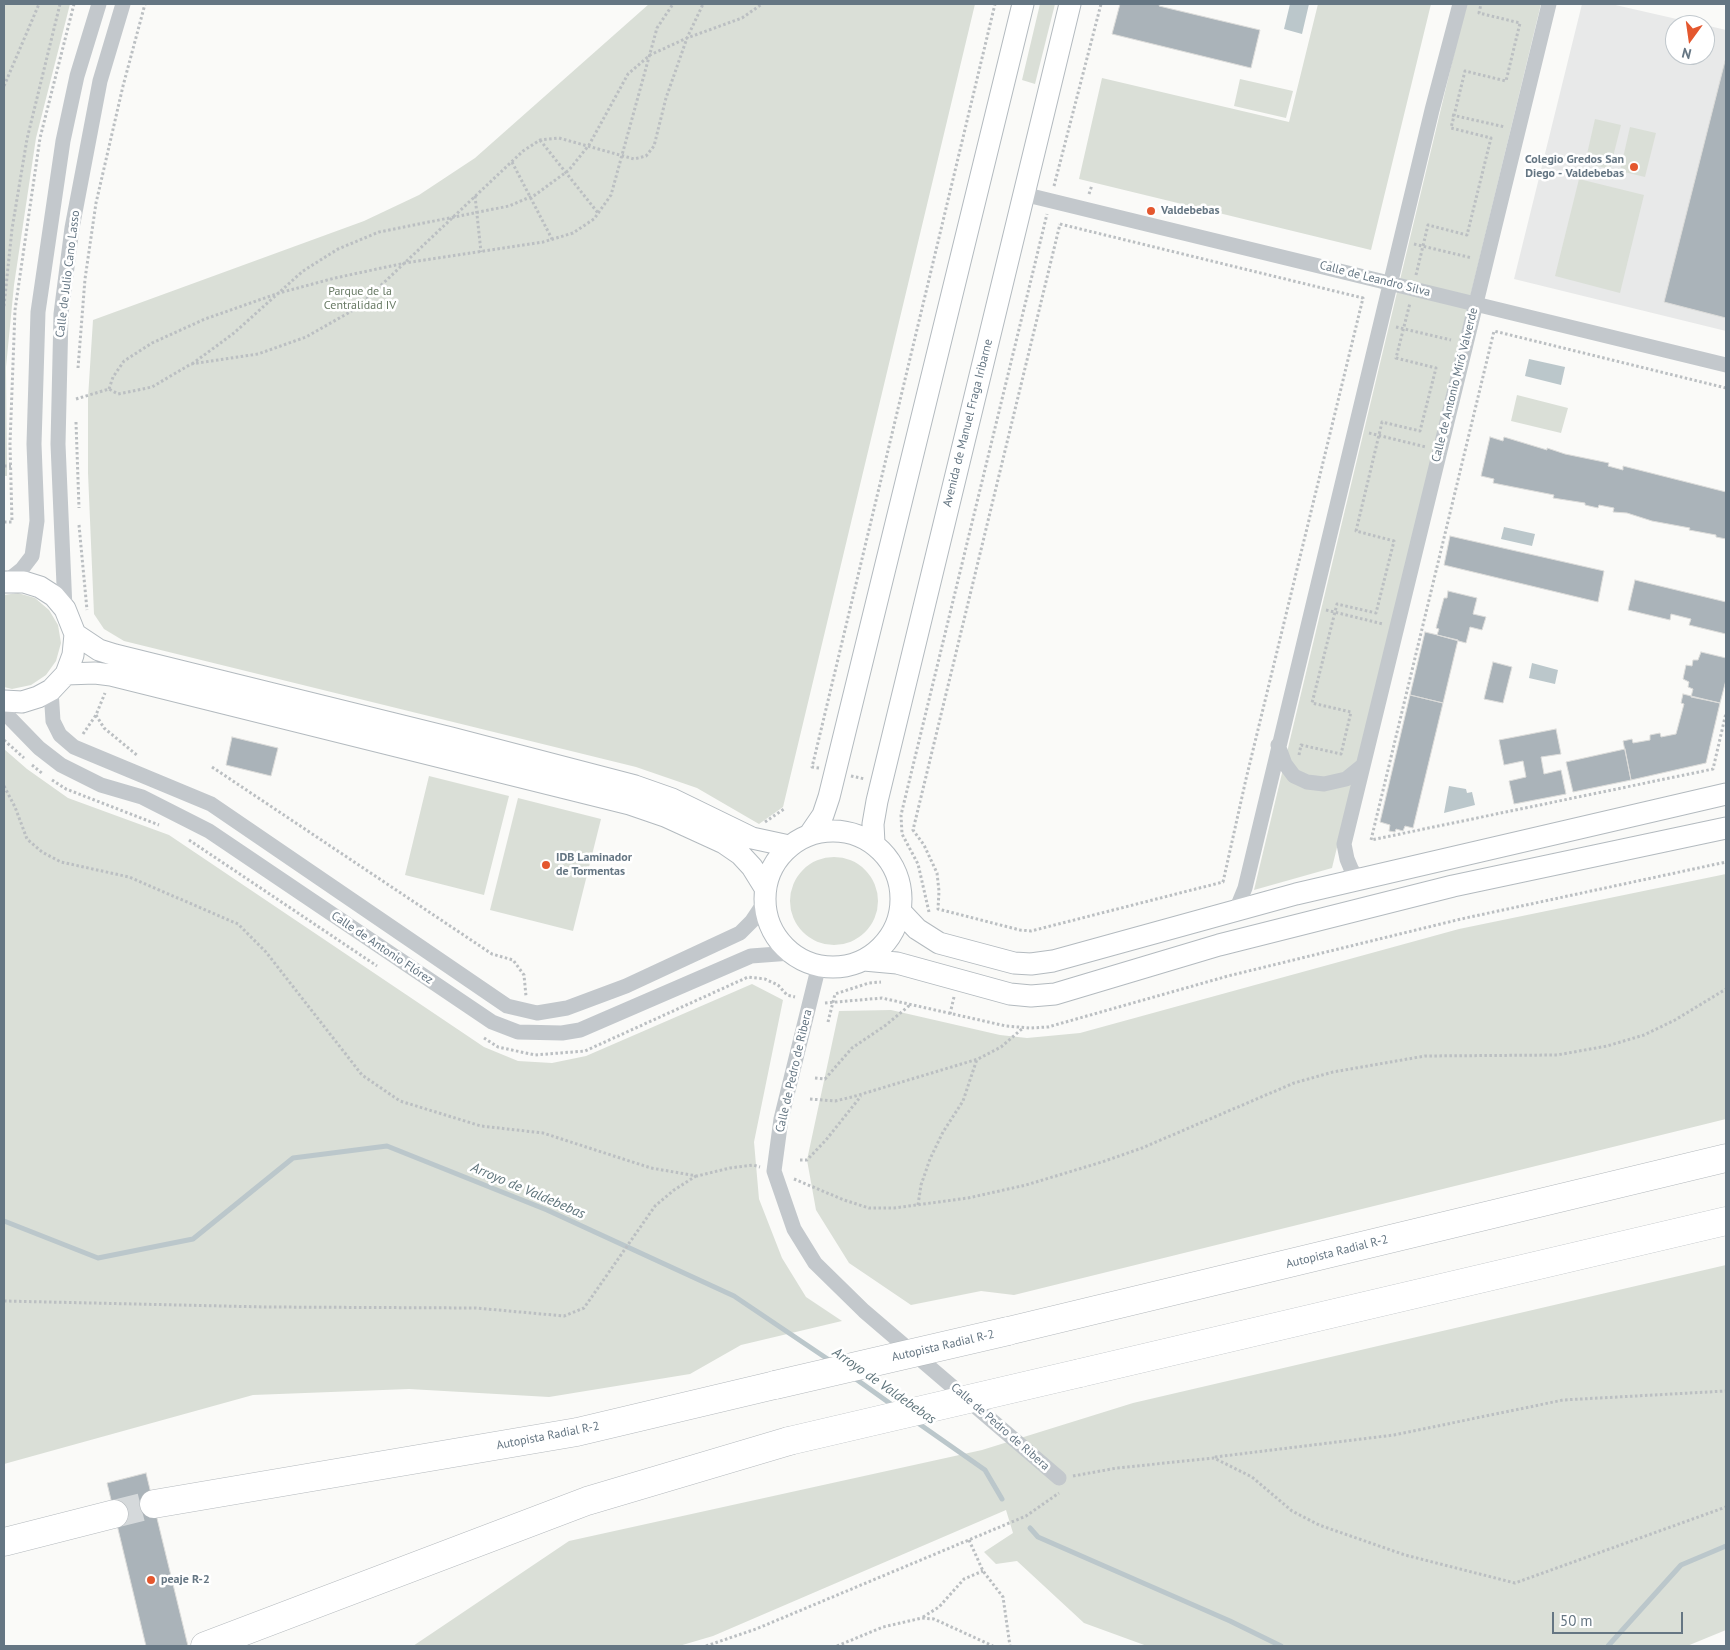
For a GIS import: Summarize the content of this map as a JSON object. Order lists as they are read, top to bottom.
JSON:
{
  "streets": {
    "highway": ["Autopista Radial R-2"],
    "street": [
      "Calle de Julio Cano Lasso",
      "Calle de Leandro Silva",
      "Calle de Antonio Miró Valverde",
      "Avenida de Manuel Fraga Iribarne",
      "Calle de Antonio Flórez",
      "Calle de Pedro de Ribera"
    ]
  },
  "crossings": [
    ["Calle de Leandro Silva", "Calle de Antonio Miró Valverde"],
    ["Calle de Leandro Silva", "Avenida de Manuel Fraga Iribarne"],
    ["Avenida de Manuel Fraga Iribarne", "Calle de Antonio Flórez"],
    ["Avenida de Manuel Fraga Iribarne", "Calle de Pedro de Ribera"],
    ["Calle de Antonio Flórez", "Calle de Pedro de Ribera"]
  ],
  "water": ["Arroyo de Valdebebas"],
  "parks": ["Parque de la Centralidad IV"],
  "places": [
    "Colegio Gredos San Diego - Valdebebas",
    "Valdebebas",
    "IDB Laminador de Tormentas",
    "peaje R-2"
  ],
  "scale_bar": "50 m",
  "north": "bottom"
}
